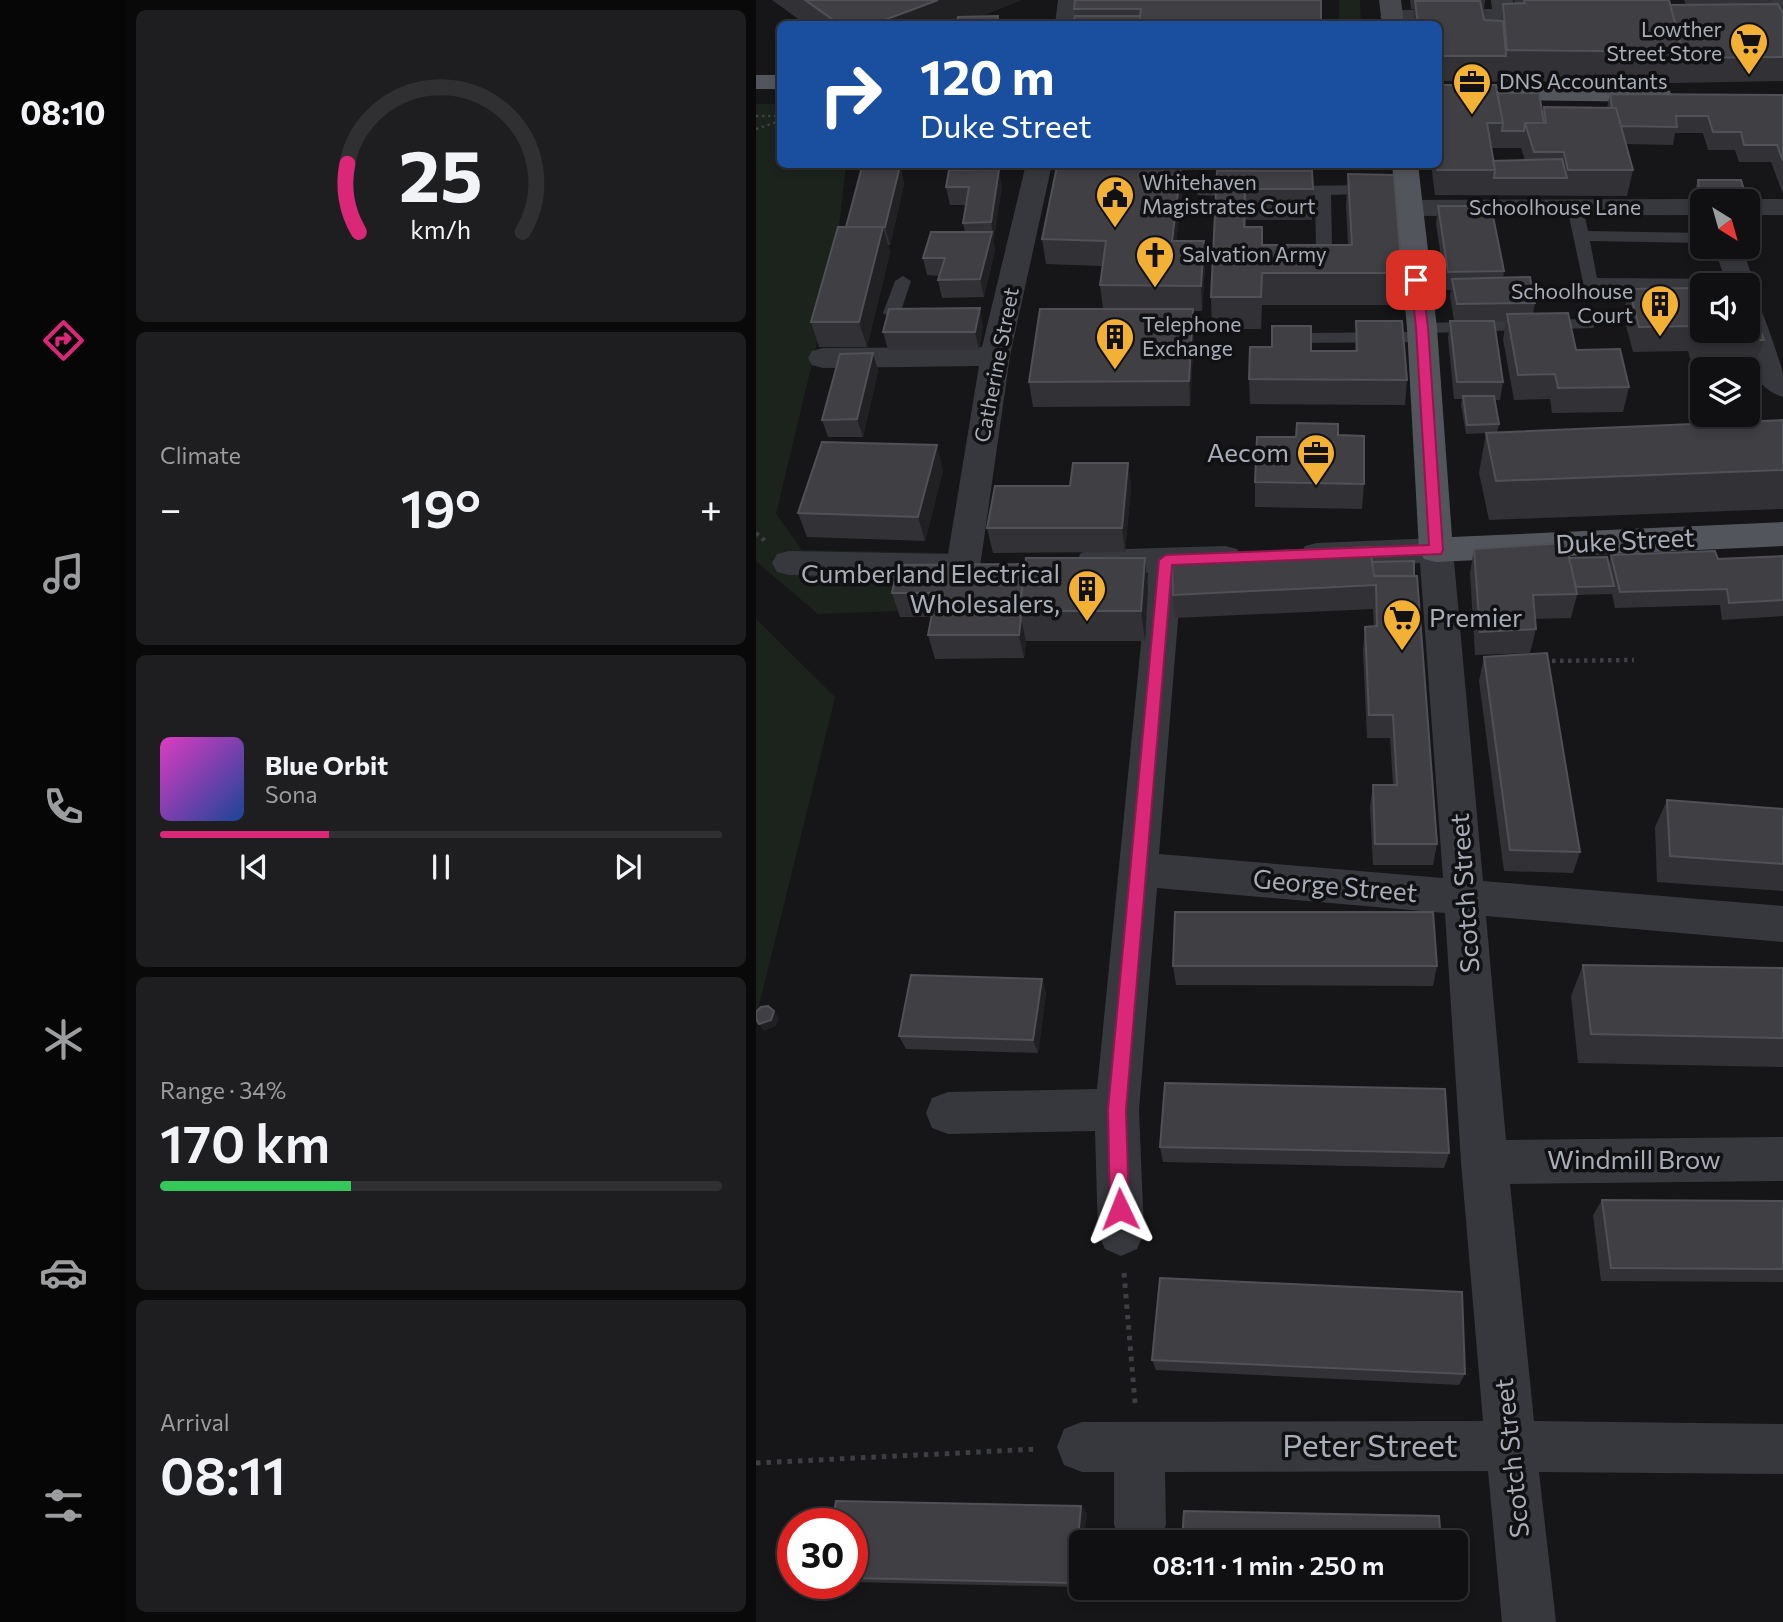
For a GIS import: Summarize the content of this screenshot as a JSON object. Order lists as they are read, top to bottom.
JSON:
{
  "streets": {
    "main road": ["Duke Street", "Scotch Street"],
    "street": [
      "Schoolhouse Lane",
      "Catherine Street",
      "George Street",
      "Windmill Brow",
      "Peter Street"
    ]
  },
  "crossings": [
    ["Schoolhouse Lane", "Scotch Street"],
    ["Duke Street", "Scotch Street"],
    ["George Street", "Scotch Street"],
    ["Scotch Street", "Windmill Brow"],
    ["Scotch Street", "Peter Street"]
  ],
  "places": {
    "supermarket": ["Lowther Street Store", "Premier"],
    "office": ["DNS Accountants", "Aecom"],
    "public building": ["Whitehaven Magistrates Court"],
    "church": ["Salvation Army"],
    "building": ["Schoolhouse Court", "Telephone Exchange", "Cumberland Electrical Wholesalers,"]
  },
  "north": "bottom right",
  "page": {
    "tabs": "08:10",
    "turn": ["120 m", "Duke Street"],
    "tile": [
      "Climate",
      ["Range · 34%", "170 km"],
      ["Arrival", "08:11"]
    ],
    "heat": ["−", "19°", "+"],
    "song": ["Blue Orbit", "Sona"],
    "limit": "30",
    "trip": "08:11 · 1 min · 250 m",
    "gauge": ["25", "km/h"]
  }
}
